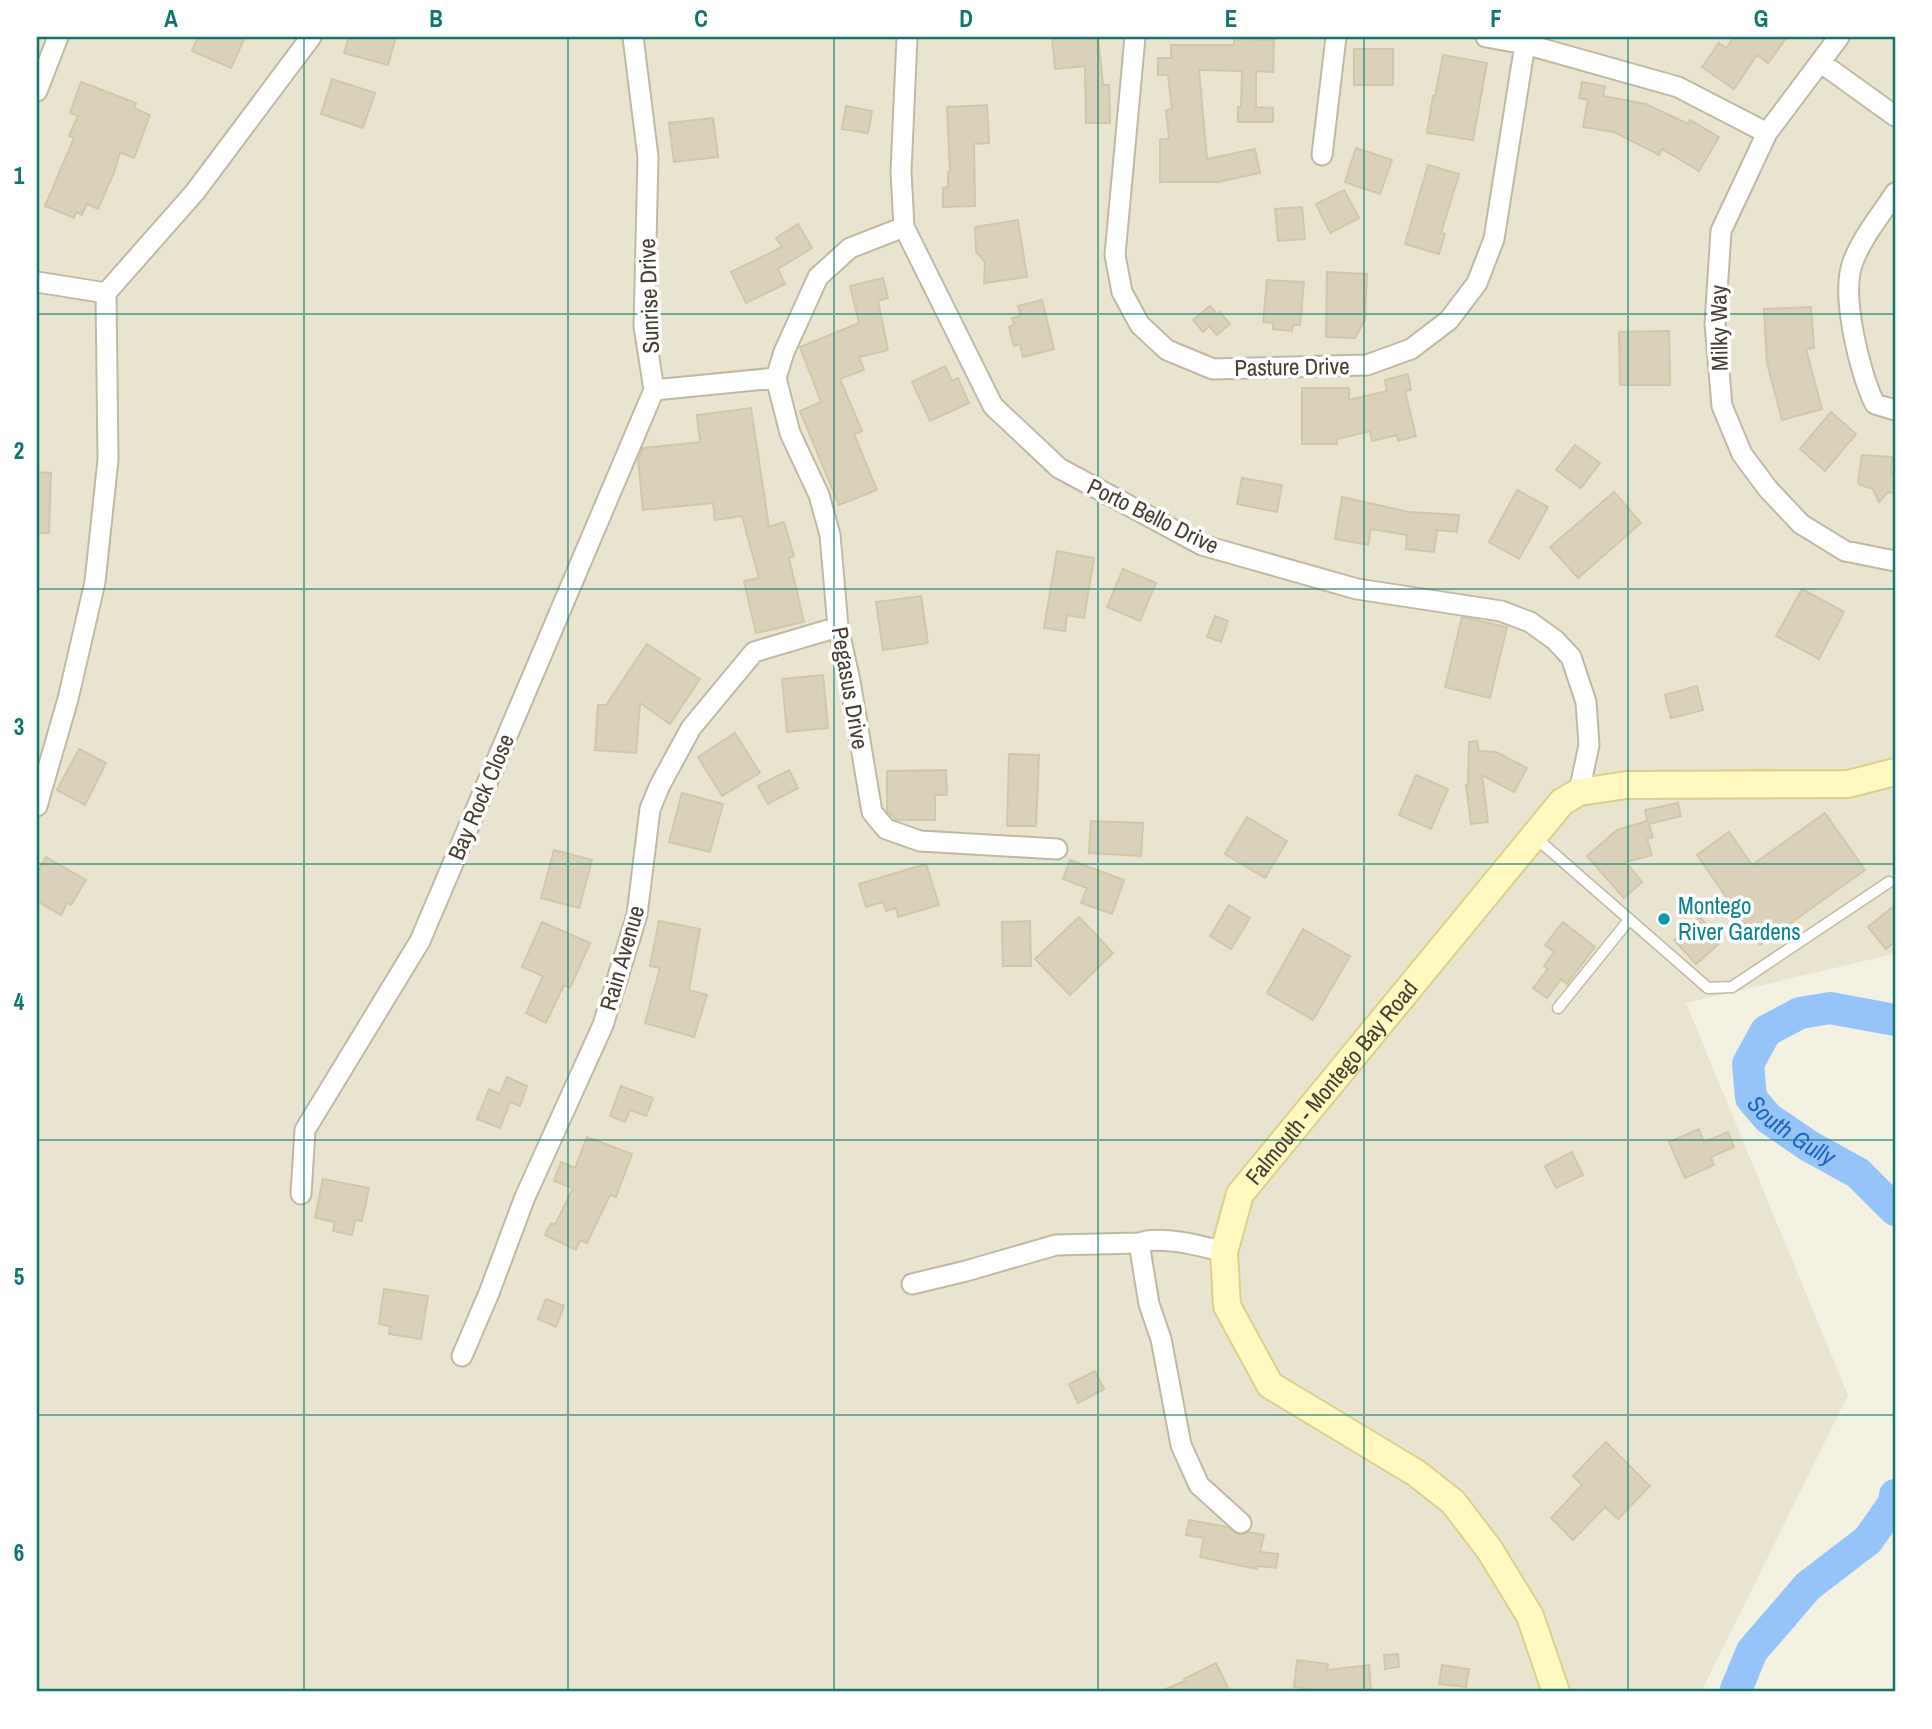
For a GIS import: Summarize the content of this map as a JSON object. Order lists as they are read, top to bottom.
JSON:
{
  "streets": {
    "main road": ["Falmouth - Montego Bay Road"],
    "street": [
      "Sunrise Drive",
      "Milky Way",
      "Pasture Drive",
      "Porto Bello Drive",
      "Pegasus Drive",
      "Bay Rock Close",
      "Rain Avenue"
    ]
  },
  "crossings": [
    ["Sunrise Drive", "Bay Rock Close"],
    ["Porto Bello Drive", "Falmouth - Montego Bay Road"],
    ["Pegasus Drive", "Rain Avenue"]
  ],
  "water": ["South Gully"],
  "places": ["Montego River Gardens"],
  "grid": {
    "columns": [
      "A",
      "B",
      "C",
      "D",
      "E",
      "F",
      "G"
    ],
    "rows": [
      "1",
      "2",
      "3",
      "4",
      "5",
      "6"
    ]
  }
}
